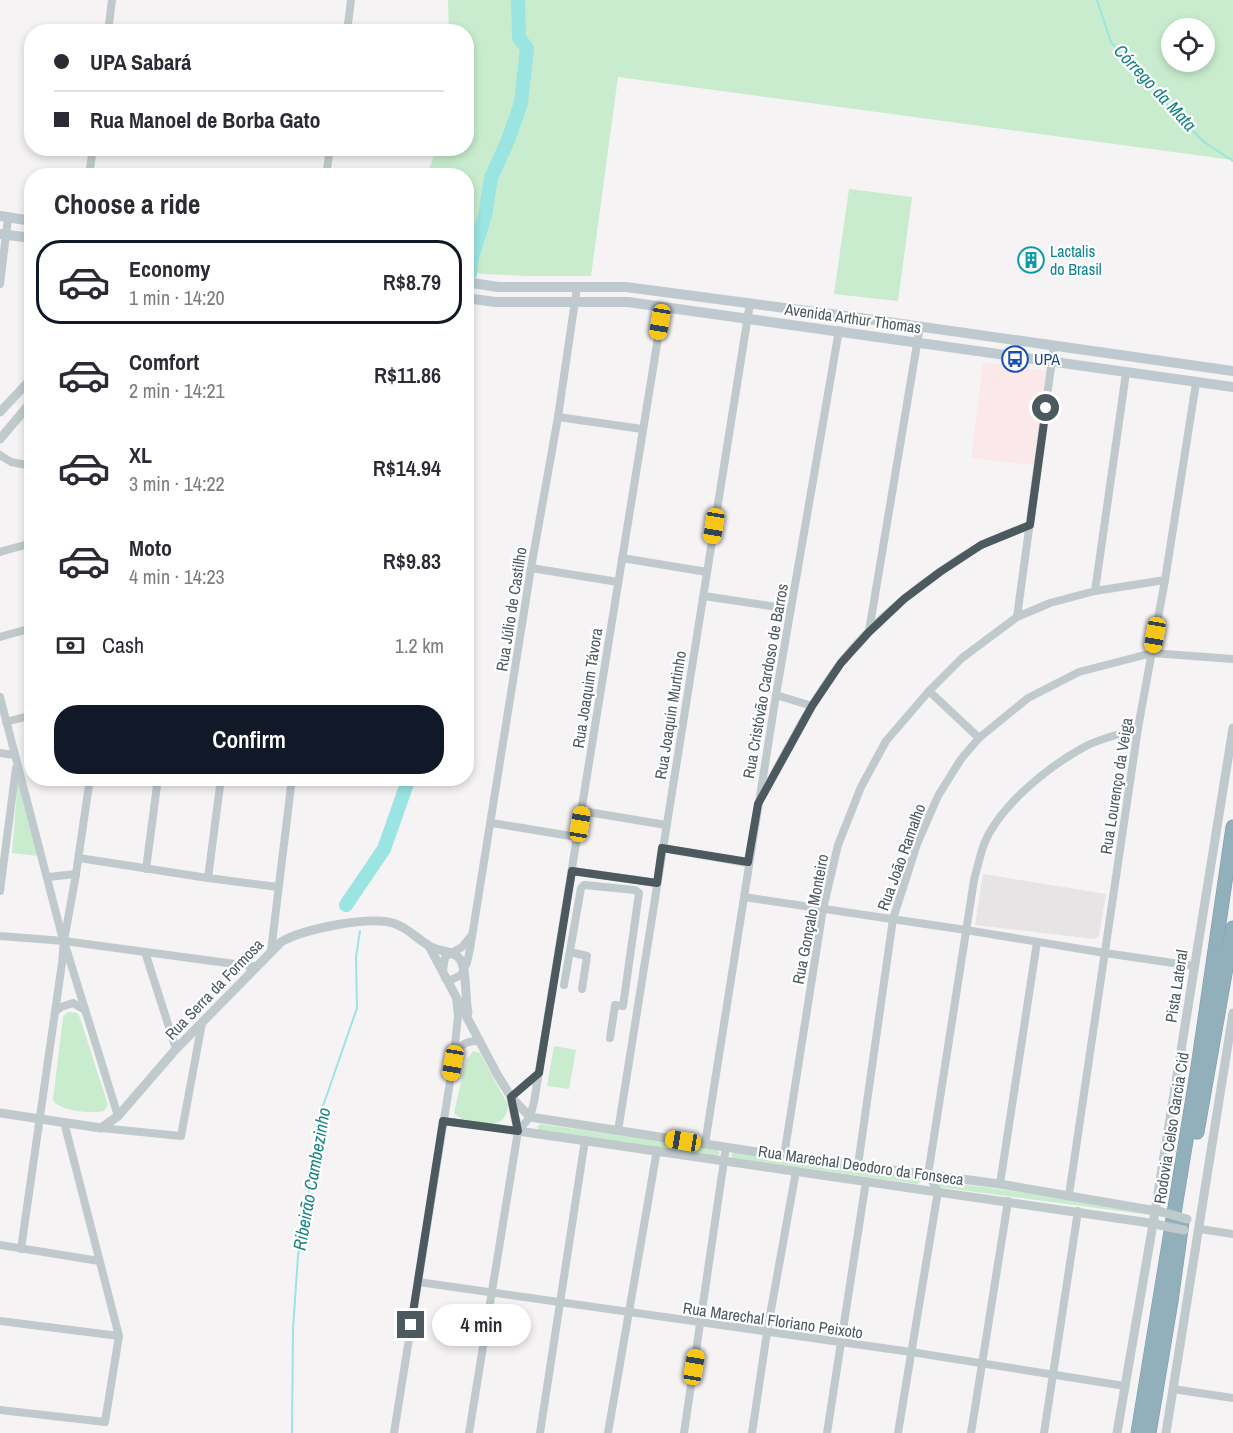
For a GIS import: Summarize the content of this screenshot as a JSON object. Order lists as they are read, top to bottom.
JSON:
{
  "streets": {
    "highway": ["Rodovia Celso Garcia Cid"],
    "main road": ["Avenida Arthur Thomas"],
    "street": [
      "Rua Júlio de Castilho",
      "Rua Cristóvão Cardoso de Barros",
      "Rua Joaquim Távora",
      "Rua Joaquin Murtinho",
      "Rua Lourenço da Veiga",
      "Rua João Ramalho",
      "Rua Gonçalo Monteiro",
      "Pista Lateral",
      "Rua Serra da Formosa",
      "Rua Marechal Deodoro da Fonseca",
      "Rua Marechal Floriano Peixoto"
    ]
  },
  "crossings": [
    ["Avenida Arthur Thomas", "Rua Júlio de Castilho"],
    ["Avenida Arthur Thomas", "Rua Cristóvão Cardoso de Barros"],
    ["Avenida Arthur Thomas", "Rua Joaquim Távora"],
    ["Avenida Arthur Thomas", "Rua Joaquin Murtinho"],
    ["Avenida Arthur Thomas", "Rua Lourenço da Veiga"],
    ["Rua Júlio de Castilho", "Rua Serra da Formosa"],
    ["Rua Joaquim Távora", "Rua Serra da Formosa"],
    ["Rua Joaquim Távora", "Rua Marechal Deodoro da Fonseca"],
    ["Rua Lourenço da Veiga", "Rua João Ramalho"],
    ["Rua Lourenço da Veiga", "Rua Gonçalo Monteiro"],
    ["Pista Lateral", "Rua Marechal Deodoro da Fonseca"],
    ["Pista Lateral", "Rua Marechal Floriano Peixoto"],
    ["Rua Serra da Formosa", "Rua Marechal Deodoro da Fonseca"]
  ],
  "water": ["Córrego da Mata", "Ribeirão Cambezinho"],
  "places": {
    "building": ["Lactalis do Brasil"],
    "bus stop": ["UPA"]
  },
  "page": {
    "banner": ["UPA Sabará", "Rua Manoel de Borba Gato"],
    "heading": "Choose a ride",
    "list": [
      {
        "name": "Economy",
        "note": "1 min · 14:20",
        "value": "R$8.79"
      },
      {
        "name": "Comfort",
        "note": "2 min · 14:21",
        "value": "R$11.86"
      },
      {
        "name": "XL",
        "note": "3 min · 14:22",
        "value": "R$14.94"
      },
      {
        "name": "Moto",
        "note": "4 min · 14:23",
        "value": "R$9.83"
      }
    ],
    "pay": ["Cash", "1.2 km"],
    "buttons": "Confirm",
    "bubble": "4 min"
  }
}
